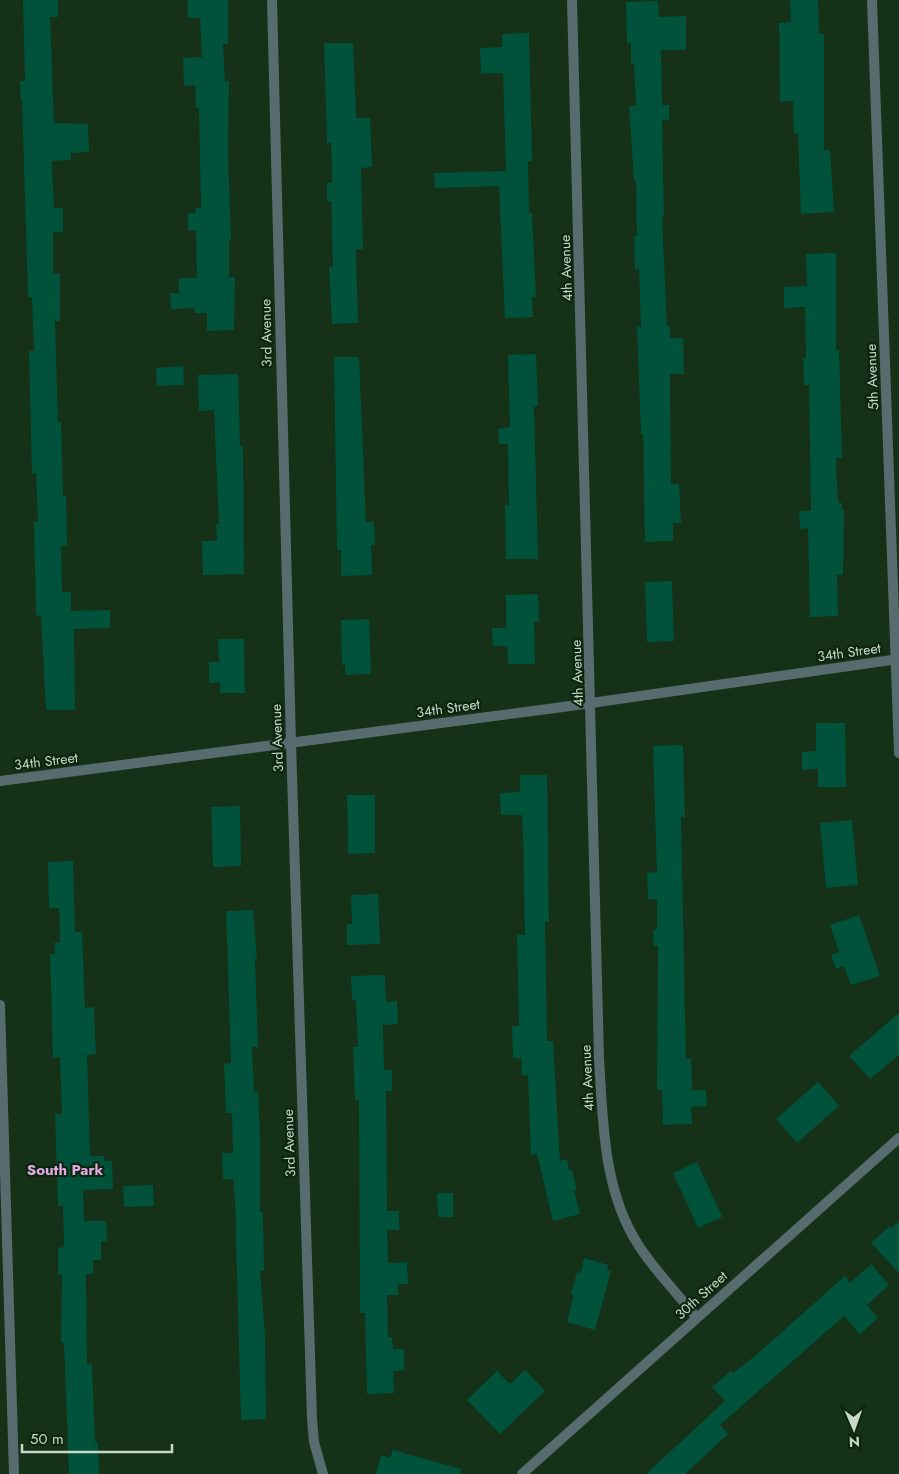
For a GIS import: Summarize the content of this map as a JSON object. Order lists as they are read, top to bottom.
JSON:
{
  "streets": {
    "street": [
      "4th Avenue",
      "3rd Avenue",
      "5th Avenue",
      "34th Street",
      "30th Street"
    ]
  },
  "crossings": [
    ["4th Avenue", "34th Street"],
    ["4th Avenue", "30th Street"],
    ["3rd Avenue", "34th Street"],
    ["5th Avenue", "34th Street"]
  ],
  "districts": ["South Park"],
  "scale_bar": "50 m",
  "north": "bottom"
}
